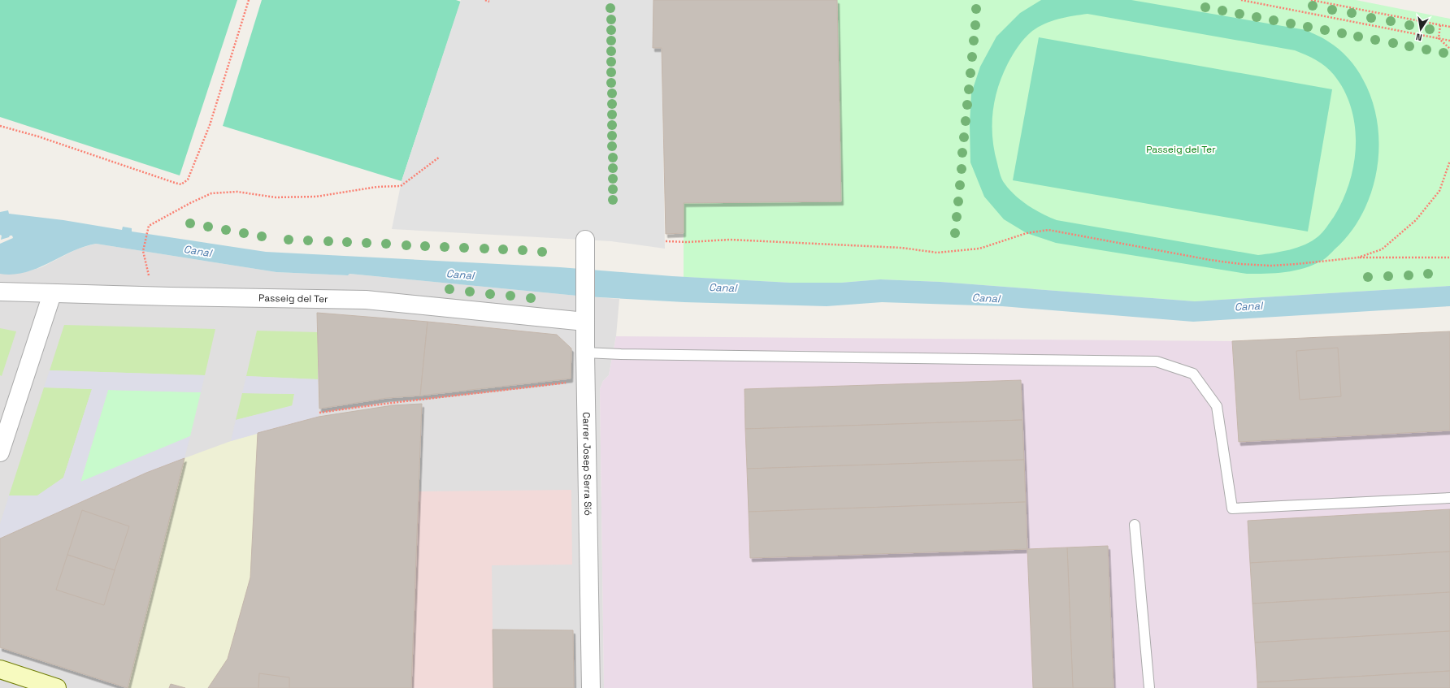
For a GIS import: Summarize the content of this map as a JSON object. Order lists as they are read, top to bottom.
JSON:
{
  "streets": {
    "street": ["Passeig del Ter", "Carrer Josep Serra Sió"]
  },
  "crossings": [
    ["Passeig del Ter", "Carrer Josep Serra Sió"]
  ],
  "water": ["Canal"],
  "parks": ["Passeig del Ter"],
  "north": "bottom"
}
